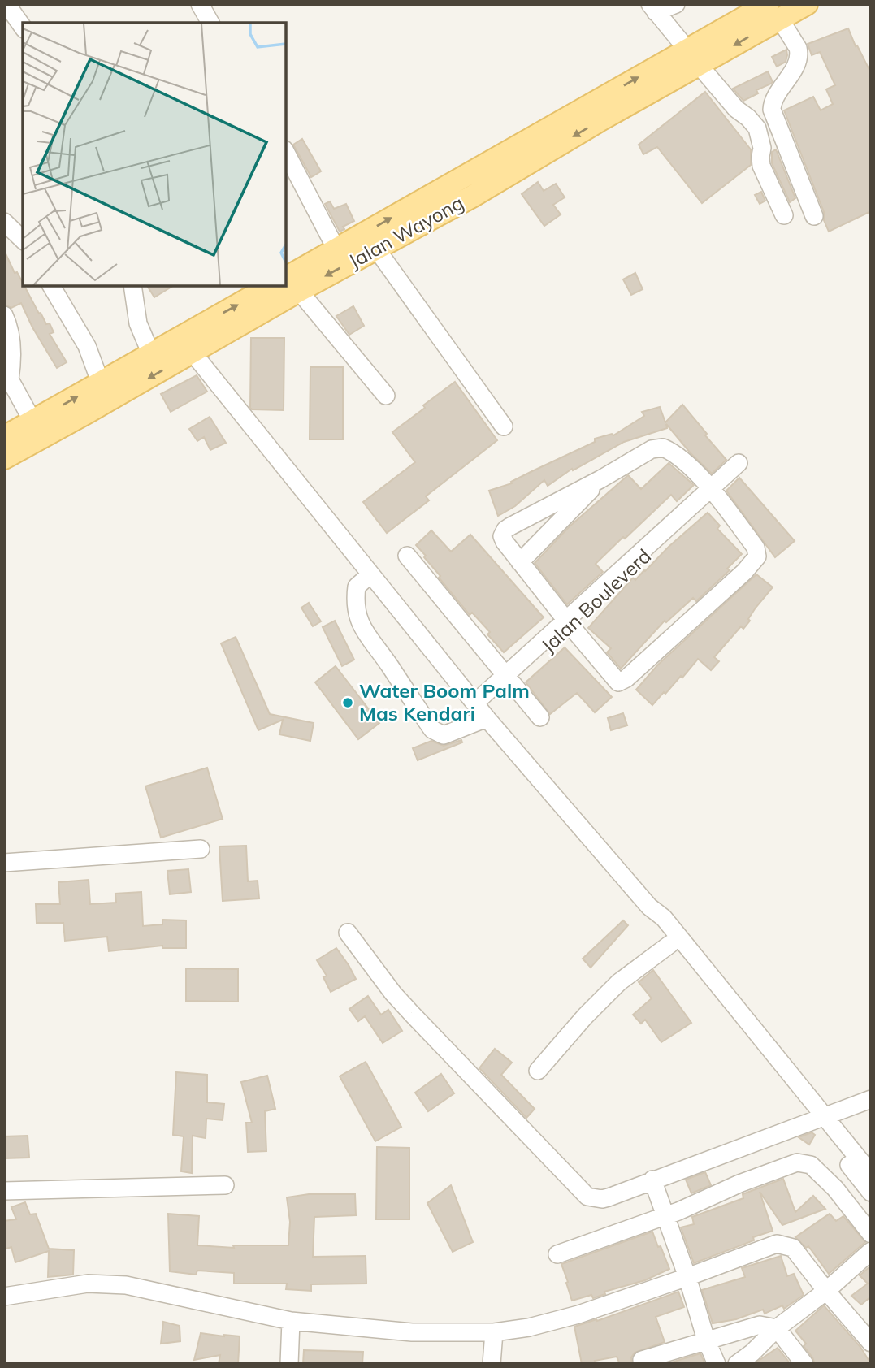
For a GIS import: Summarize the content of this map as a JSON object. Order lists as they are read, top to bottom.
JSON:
{
  "streets": {
    "main road": ["Jalan Wayong"],
    "street": ["Jalan Bouleverd"]
  },
  "places": ["Water Boom Palm Mas Kendari"]
}
